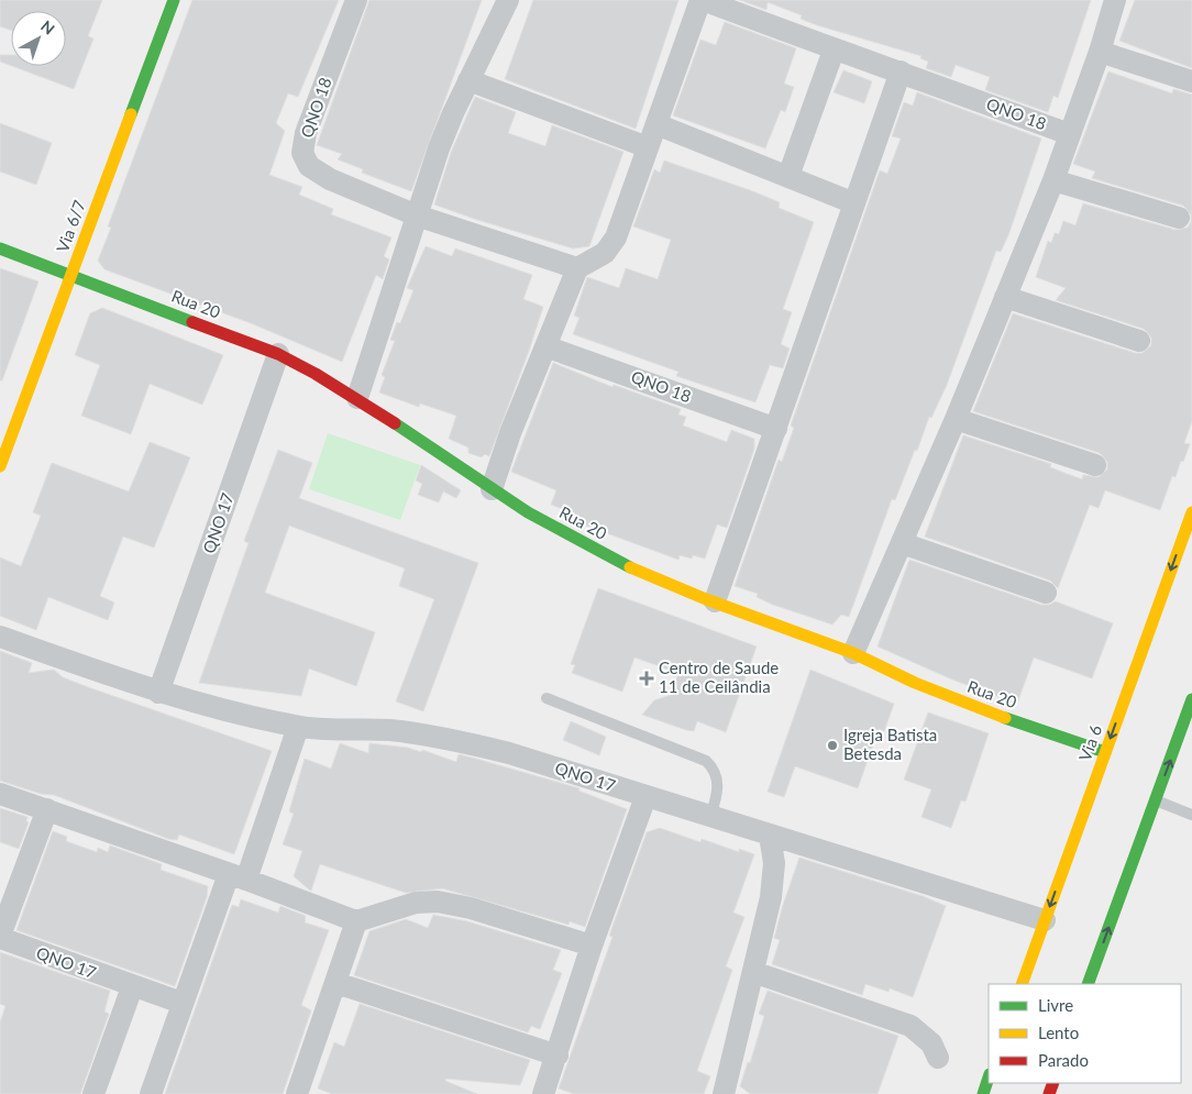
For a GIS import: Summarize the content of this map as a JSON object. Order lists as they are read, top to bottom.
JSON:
{
  "streets": {
    "street": [
      "QNO 18",
      "Via 6/7",
      "Rua 20",
      "QNO 17",
      "Via 6"
    ]
  },
  "crossings": [
    ["Via 6/7", "Rua 20"],
    ["Rua 20", "QNO 17"],
    ["Rua 20", "Via 6"],
    ["QNO 17", "Via 6"]
  ],
  "places": {
    "health": ["Centro de Saude 11 de Ceilândia"],
    "other": ["Igreja Batista Betesda"]
  },
  "legend": ["Livre", "Lento", "Parado"],
  "north": "top right"
}
